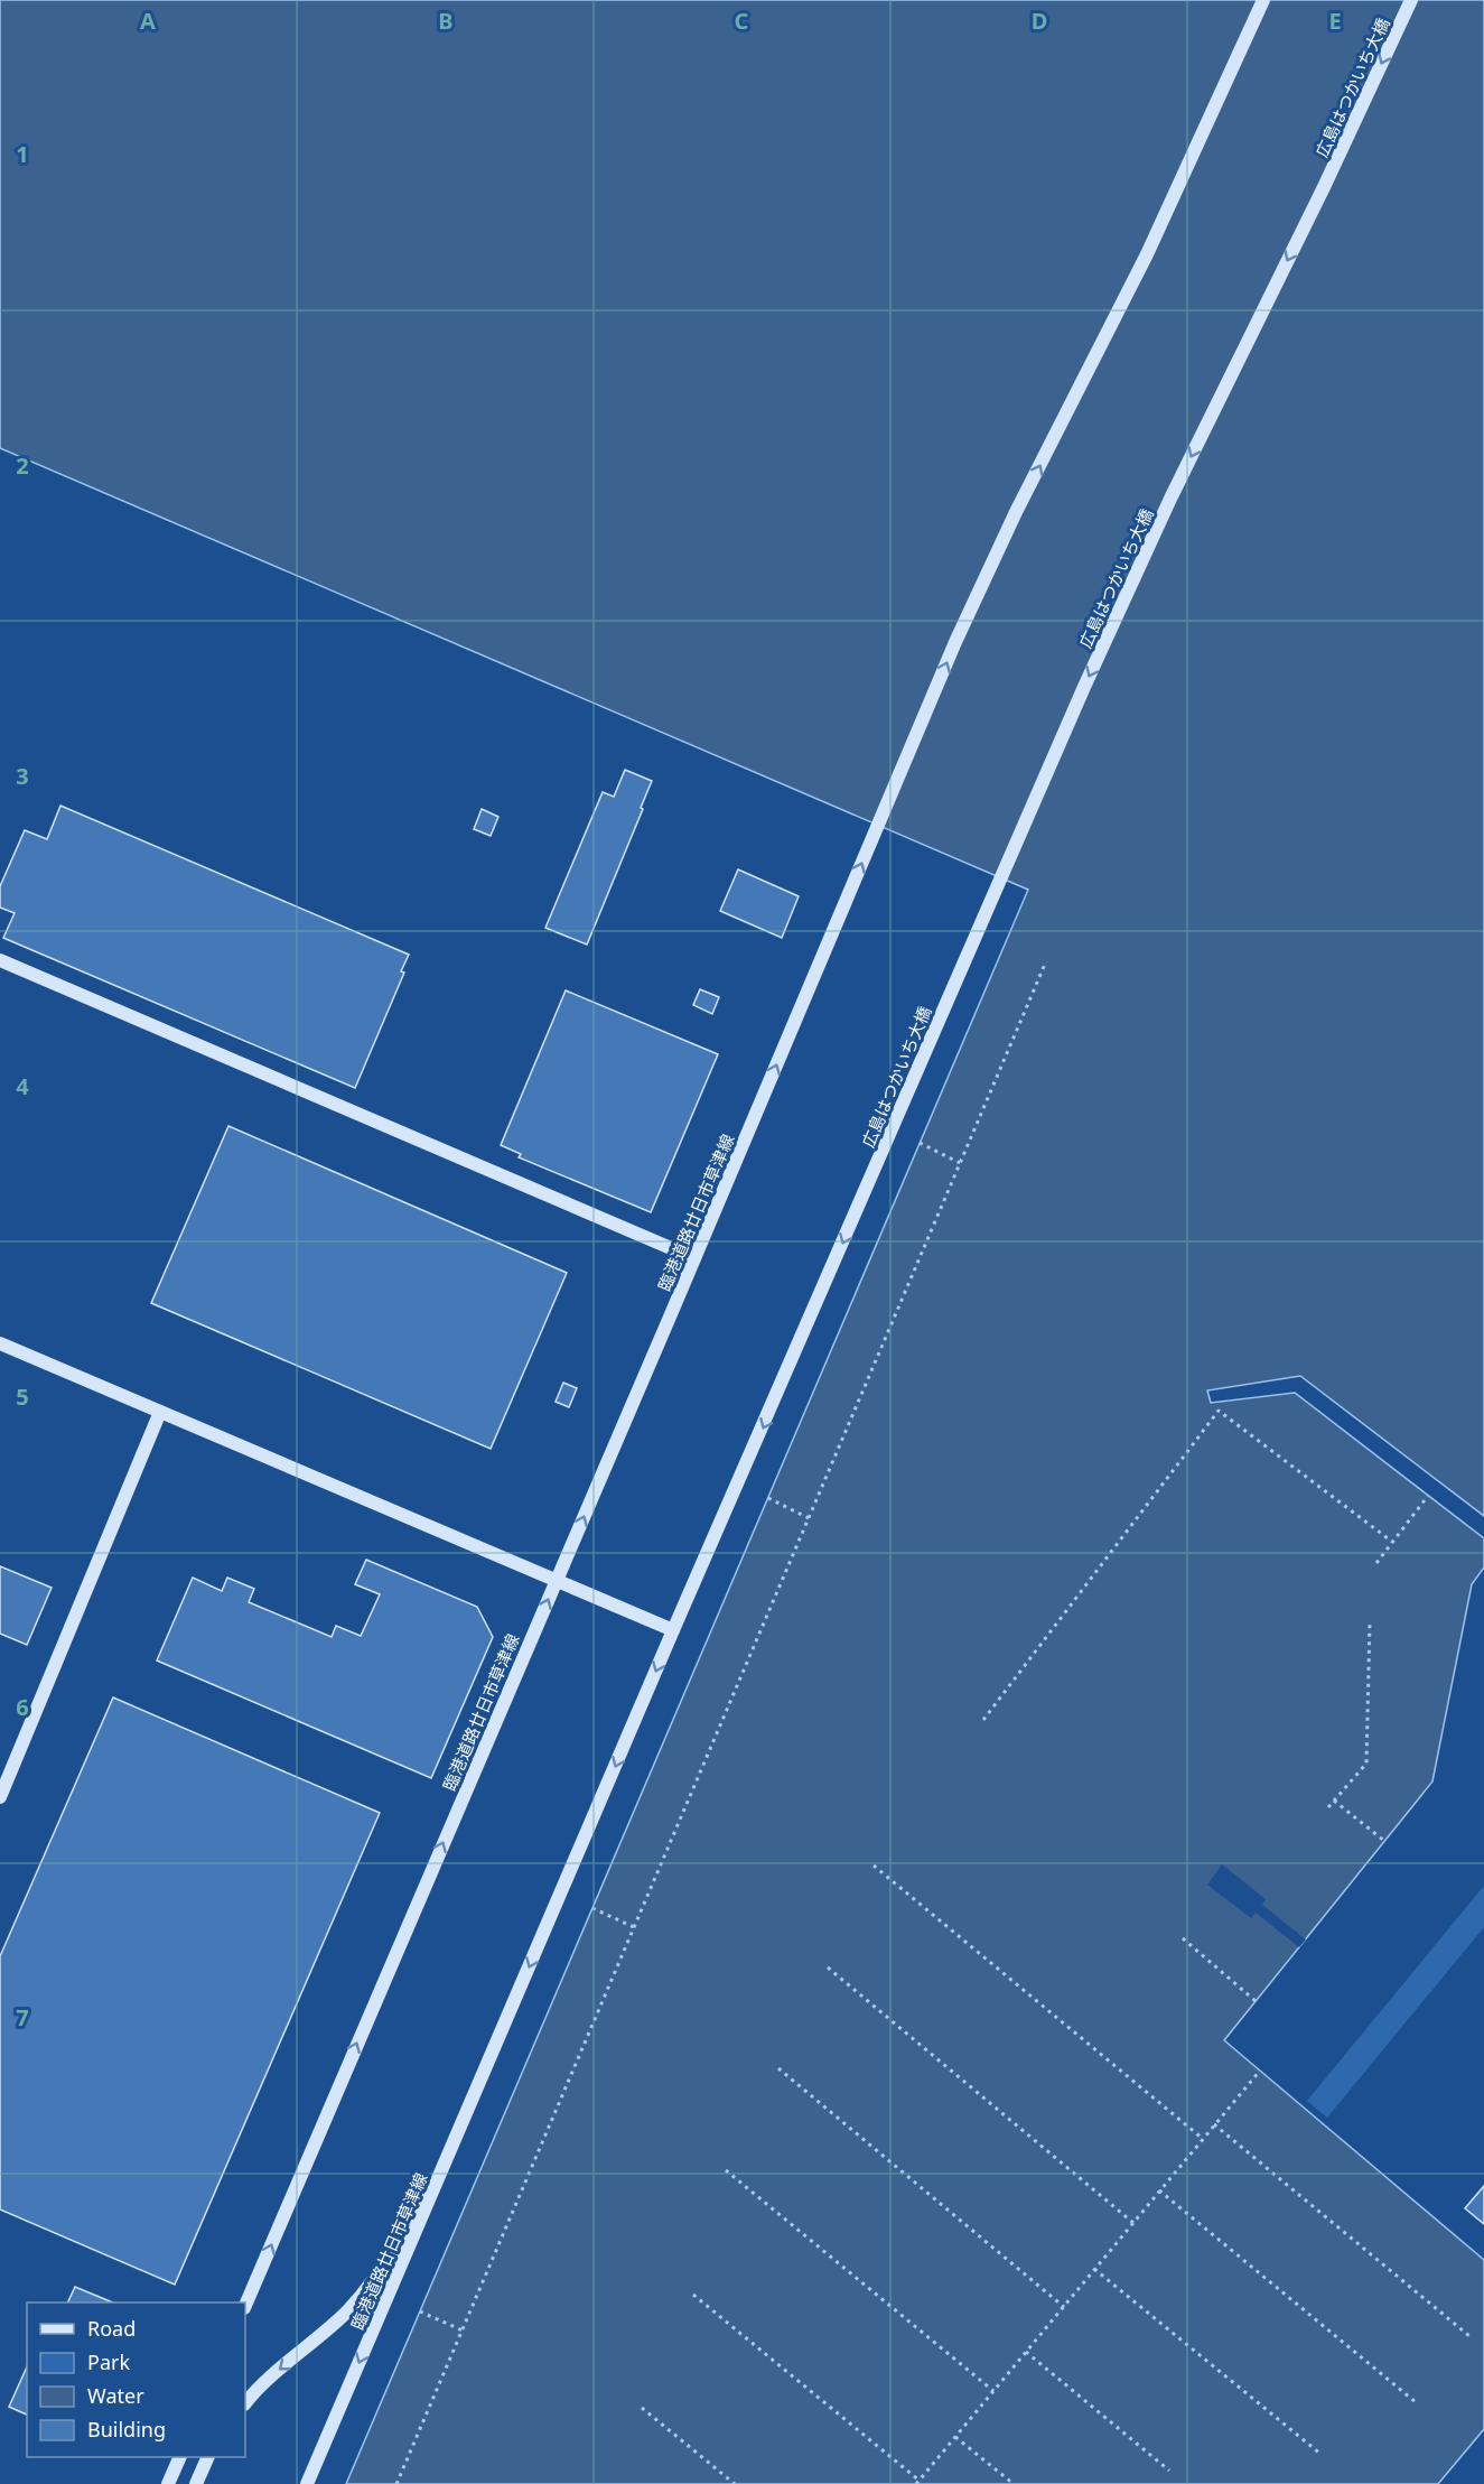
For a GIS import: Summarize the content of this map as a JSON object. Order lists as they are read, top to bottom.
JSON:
{
  "streets": {
    "street": ["広島はつかいち大橋", "臨港道路廿日市草津線"]
  },
  "crossings": [
    ["広島はつかいち大橋", "臨港道路廿日市草津線"]
  ],
  "one_way": ["広島はつかいち大橋"],
  "legend": [
    "Road",
    "Park",
    "Water",
    "Building"
  ],
  "grid": {
    "columns": [
      "A",
      "B",
      "C",
      "D",
      "E"
    ],
    "rows": [
      "1",
      "2",
      "3",
      "4",
      "5",
      "6",
      "7"
    ]
  }
}
